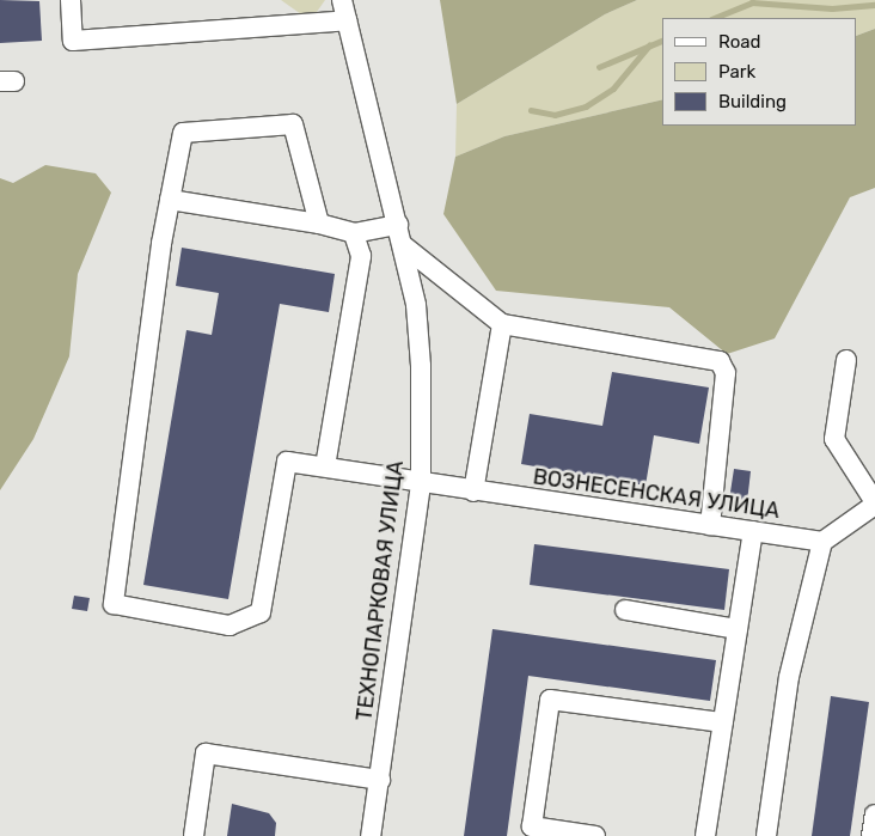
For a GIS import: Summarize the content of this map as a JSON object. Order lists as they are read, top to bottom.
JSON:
{
  "streets": {
    "street": ["ВОЗНЕСЕНСКАЯ УЛИЦА", "ТЕХНОПАРКОВАЯ УЛИЦА"]
  },
  "crossings": [
    ["ВОЗНЕСЕНСКАЯ УЛИЦА", "ТЕХНОПАРКОВАЯ УЛИЦА"]
  ],
  "legend": ["Road", "Park", "Building"]
}
